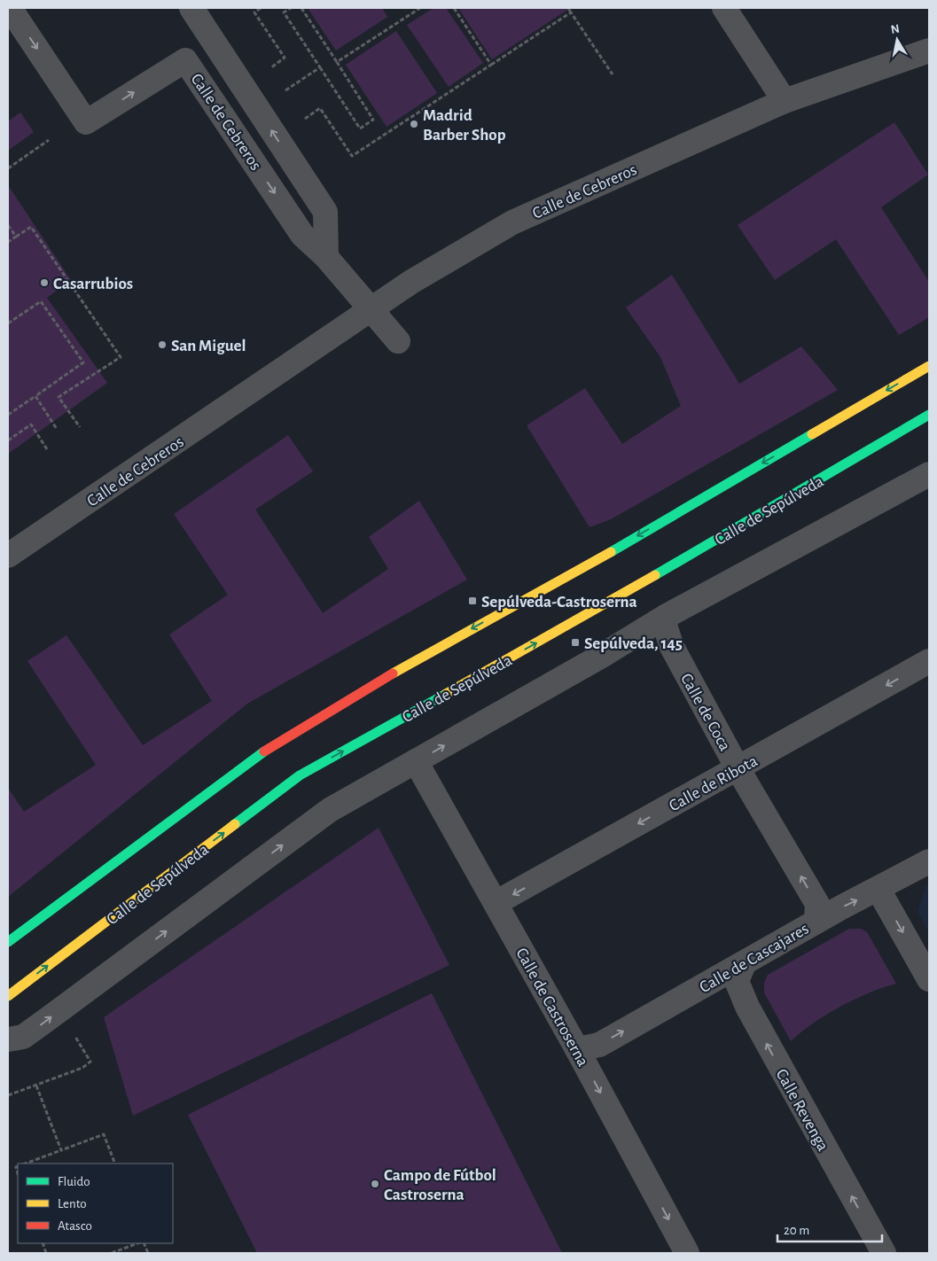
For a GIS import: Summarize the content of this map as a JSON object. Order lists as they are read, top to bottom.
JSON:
{
  "streets": {
    "street": [
      "Calle de Cebreros",
      "Calle de Sepúlveda",
      "Calle de Coca",
      "Calle de Ribota",
      "Calle de Cascajares",
      "Calle de Castroserna",
      "Calle Revenga"
    ]
  },
  "crossings": [
    ["Calle de Coca", "Calle de Ribota"],
    ["Calle de Coca", "Calle de Cascajares"],
    ["Calle de Ribota", "Calle de Castroserna"],
    ["Calle de Cascajares", "Calle de Castroserna"],
    ["Calle de Cascajares", "Calle Revenga"]
  ],
  "one_way": [
    "Calle de Coca",
    "Calle de Cascajares",
    "Calle de Castroserna",
    "Calle Revenga"
  ],
  "places": {
    "other": [
      "Madrid Barber Shop",
      "Casarrubios",
      "San Miguel",
      "Campo de Fútbol Castroserna"
    ],
    "transit": ["Sepúlveda-Castroserna", "Sepúlveda, 145"]
  },
  "legend": ["Fluido", "Lento", "Atasco"],
  "scale_bar": "20 m",
  "north": "top"
}
